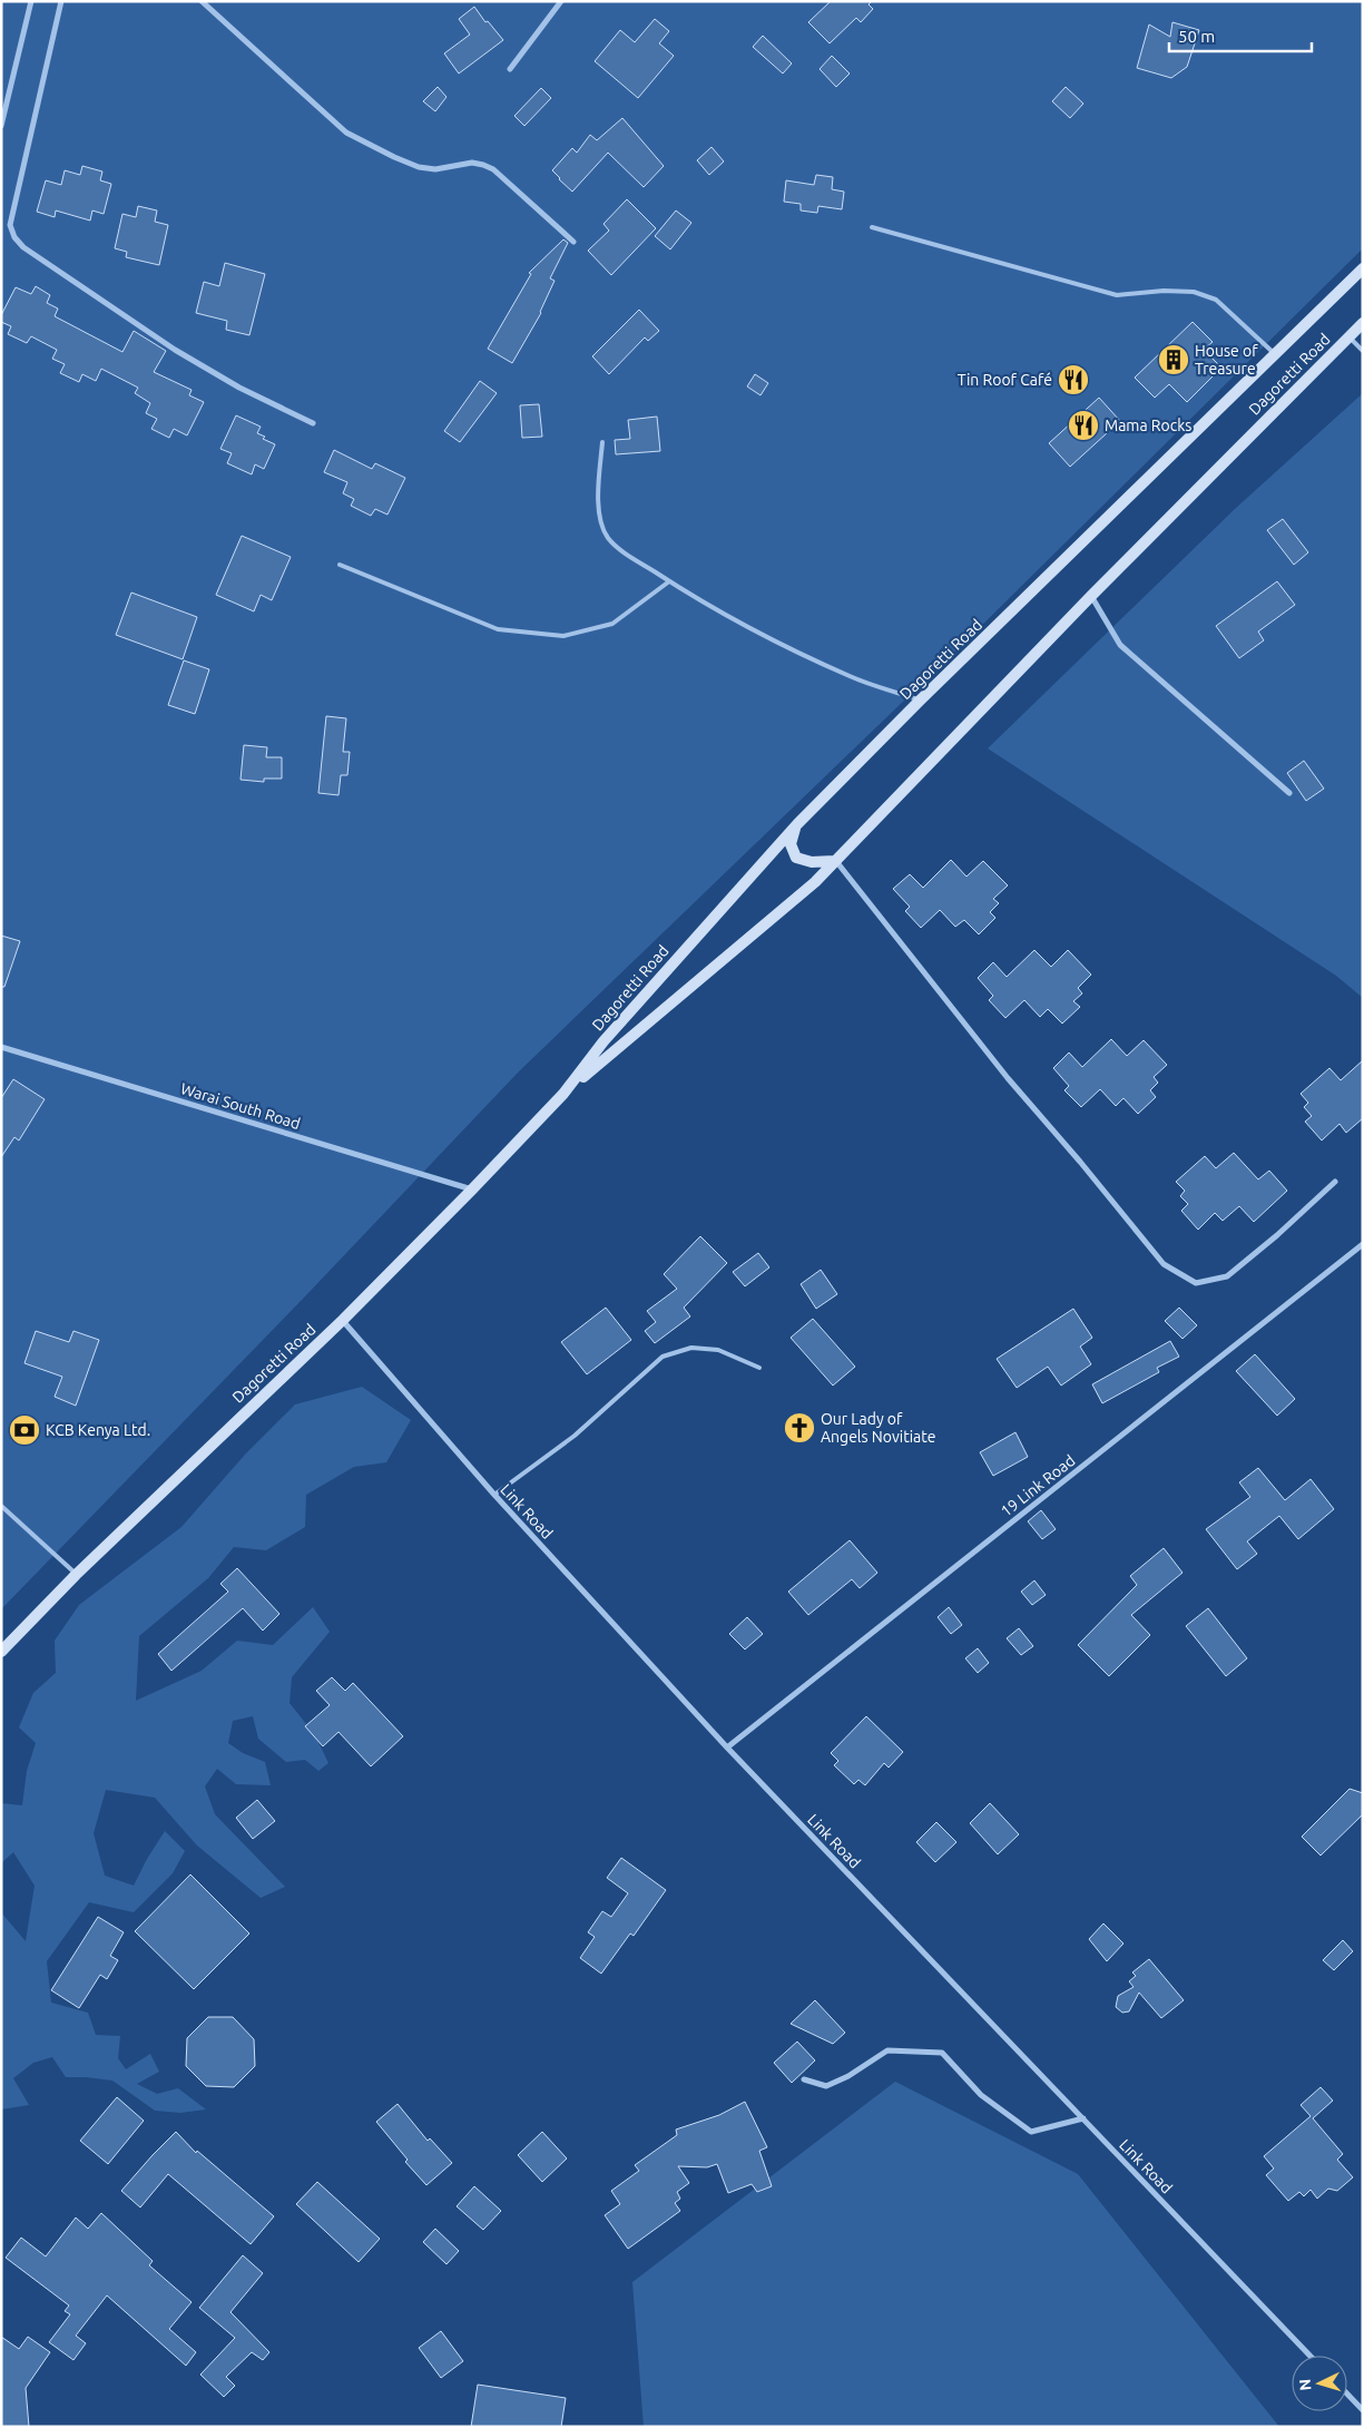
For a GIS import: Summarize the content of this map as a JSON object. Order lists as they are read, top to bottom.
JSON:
{
  "streets": {
    "main road": ["Dagoretti Road"],
    "street": ["Warai South Road", "19 Link Road", "Link Road"]
  },
  "crossings": [
    ["Dagoretti Road", "Warai South Road"],
    ["Dagoretti Road", "Link Road"],
    ["19 Link Road", "Link Road"]
  ],
  "places": {
    "building": ["House of Treasure"],
    "restaurant": ["Tin Roof Café", "Mama Rocks"],
    "church": ["Our Lady of Angels Novitiate"],
    "bank": ["KCB Kenya Ltd."]
  },
  "scale_bar": "50 m",
  "north": "left"
}
